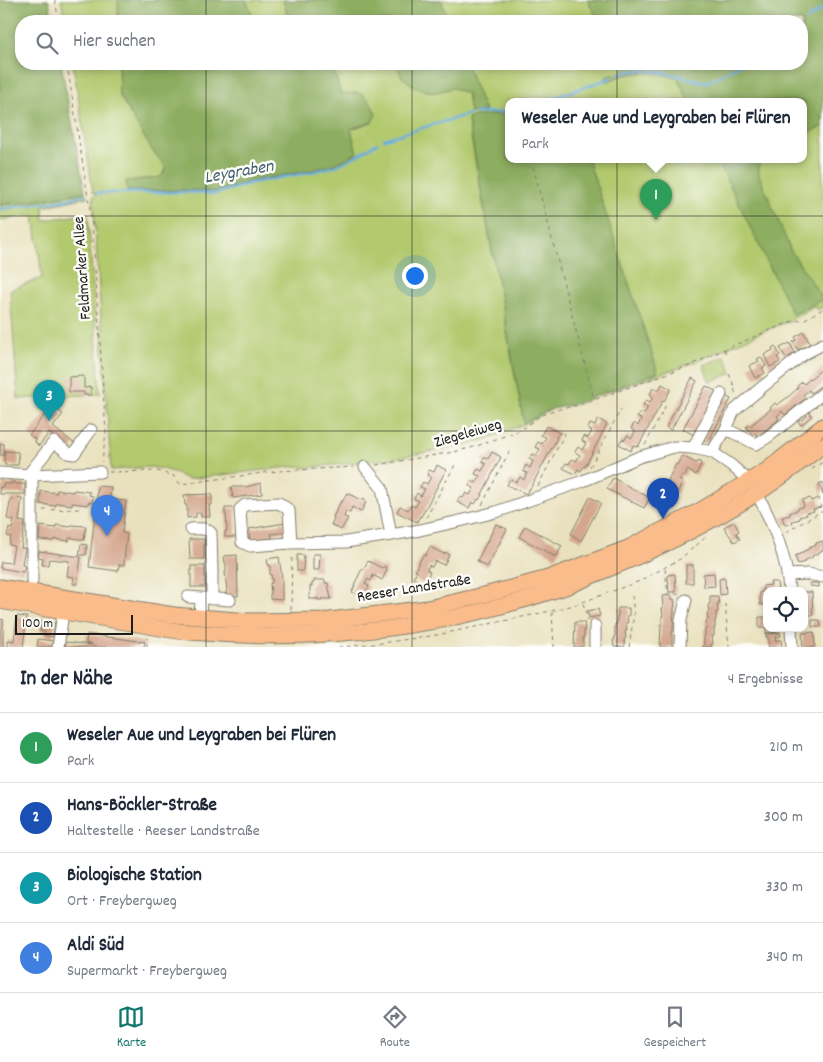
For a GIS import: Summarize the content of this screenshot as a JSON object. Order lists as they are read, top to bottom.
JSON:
{
  "streets": {
    "main road": ["Reeser Landstraße"],
    "path": ["Feldmarker Allee", "Ziegeleiweg"]
  },
  "crossings": [
    ["Feldmarker Allee", "Ziegeleiweg"]
  ],
  "water": ["Leygraben"],
  "scale_bar": "100 m",
  "page": {
    "search": "Hier suchen",
    "popup": ["Weseler Aue und Leygraben bei Flüren", "Park"],
    "pins": [
      "1",
      "3",
      "2",
      "4"
    ],
    "scale": "100 m",
    "heading": ["In der Nähe", "4 Ergebnisse"],
    "list": [
      {
        "mark": "1",
        "name": "Weseler Aue und Leygraben bei Flüren",
        "note": "Park",
        "value": "210 m"
      },
      {
        "mark": "2",
        "name": "Hans-Böckler-Straße",
        "note": "Haltestelle · Reeser Landstraße",
        "value": "300 m"
      },
      {
        "mark": "3",
        "name": "Biologische Station",
        "note": "Ort · Freybergweg",
        "value": "330 m"
      },
      {
        "mark": "4",
        "name": "Aldi Süd",
        "note": "Supermarkt · Freybergweg",
        "value": "340 m"
      }
    ],
    "nav": ["Karte", "Route", "Gespeichert"]
  }
}
